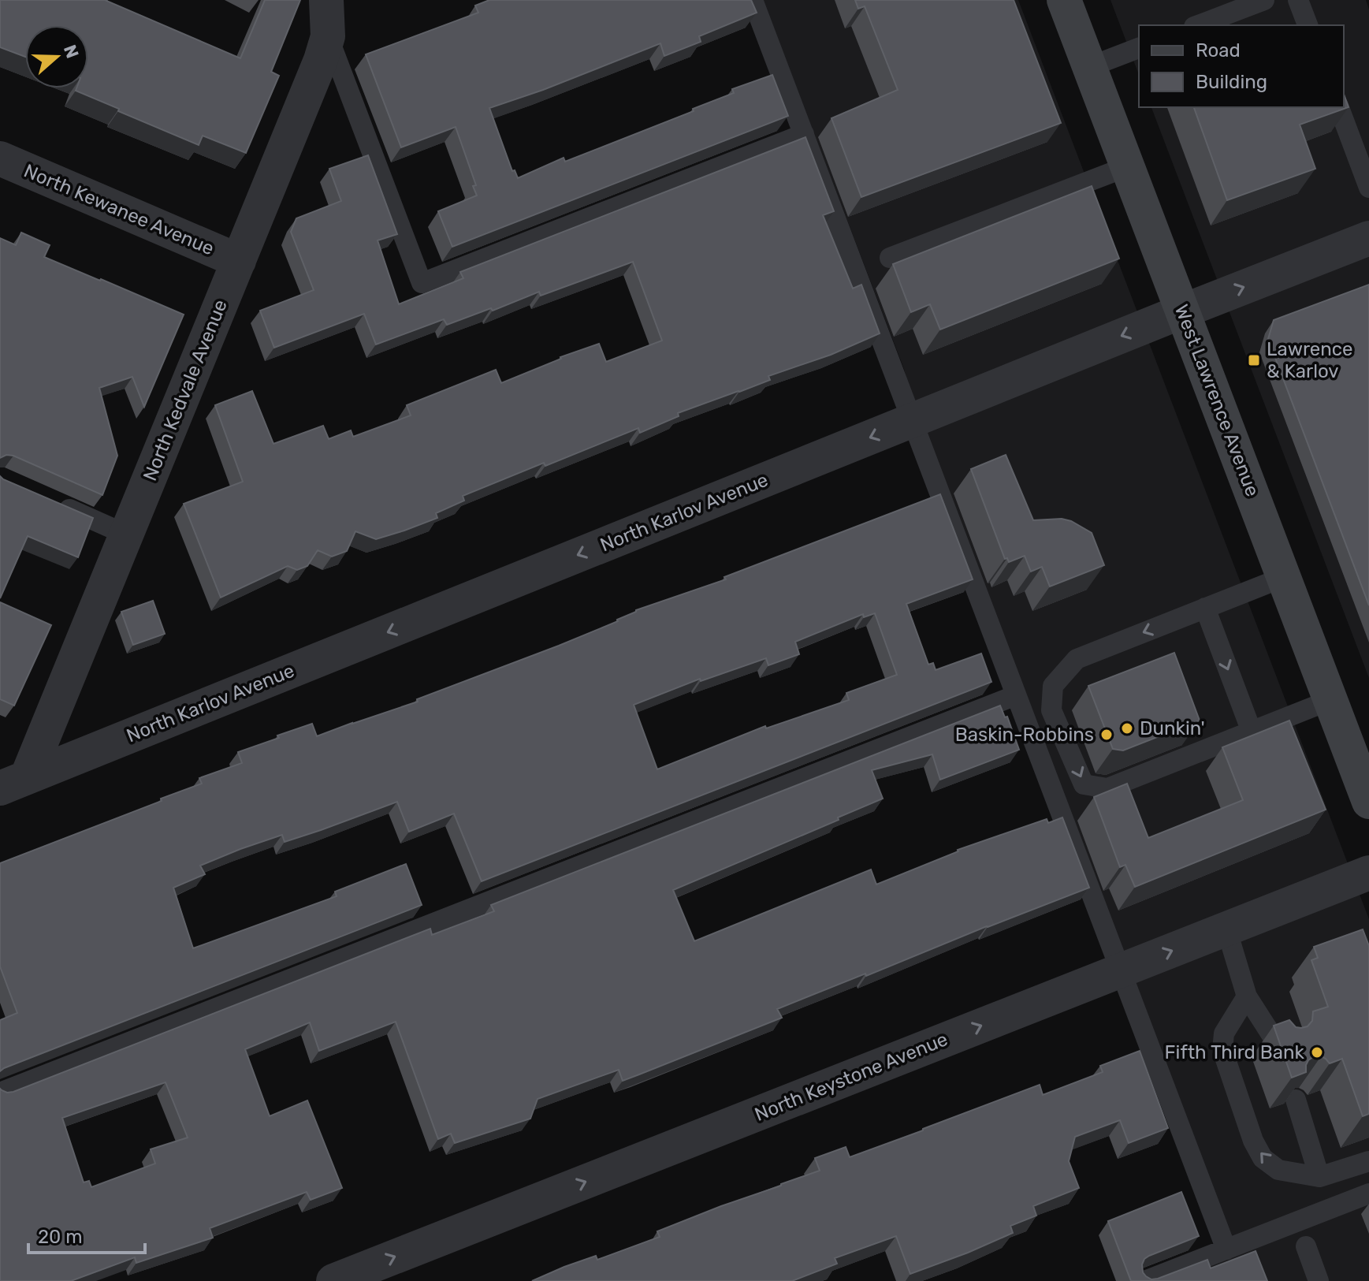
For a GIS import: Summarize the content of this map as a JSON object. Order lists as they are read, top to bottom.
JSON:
{
  "streets": {
    "main road": ["West Lawrence Avenue"],
    "street": [
      "North Kewanee Avenue",
      "North Kedvale Avenue",
      "North Karlov Avenue",
      "North Keystone Avenue"
    ]
  },
  "crossings": [
    ["North Kewanee Avenue", "North Kedvale Avenue"],
    ["North Kedvale Avenue", "North Karlov Avenue"],
    ["West Lawrence Avenue", "North Karlov Avenue"]
  ],
  "one_way": ["North Keystone Avenue"],
  "places": {
    "transit": ["Lawrence & Karlov"],
    "other": ["Dunkin'", "Baskin-Robbins", "Fifth Third Bank"]
  },
  "legend": ["Road", "Building"],
  "scale_bar": "20 m",
  "north": "right"
}
